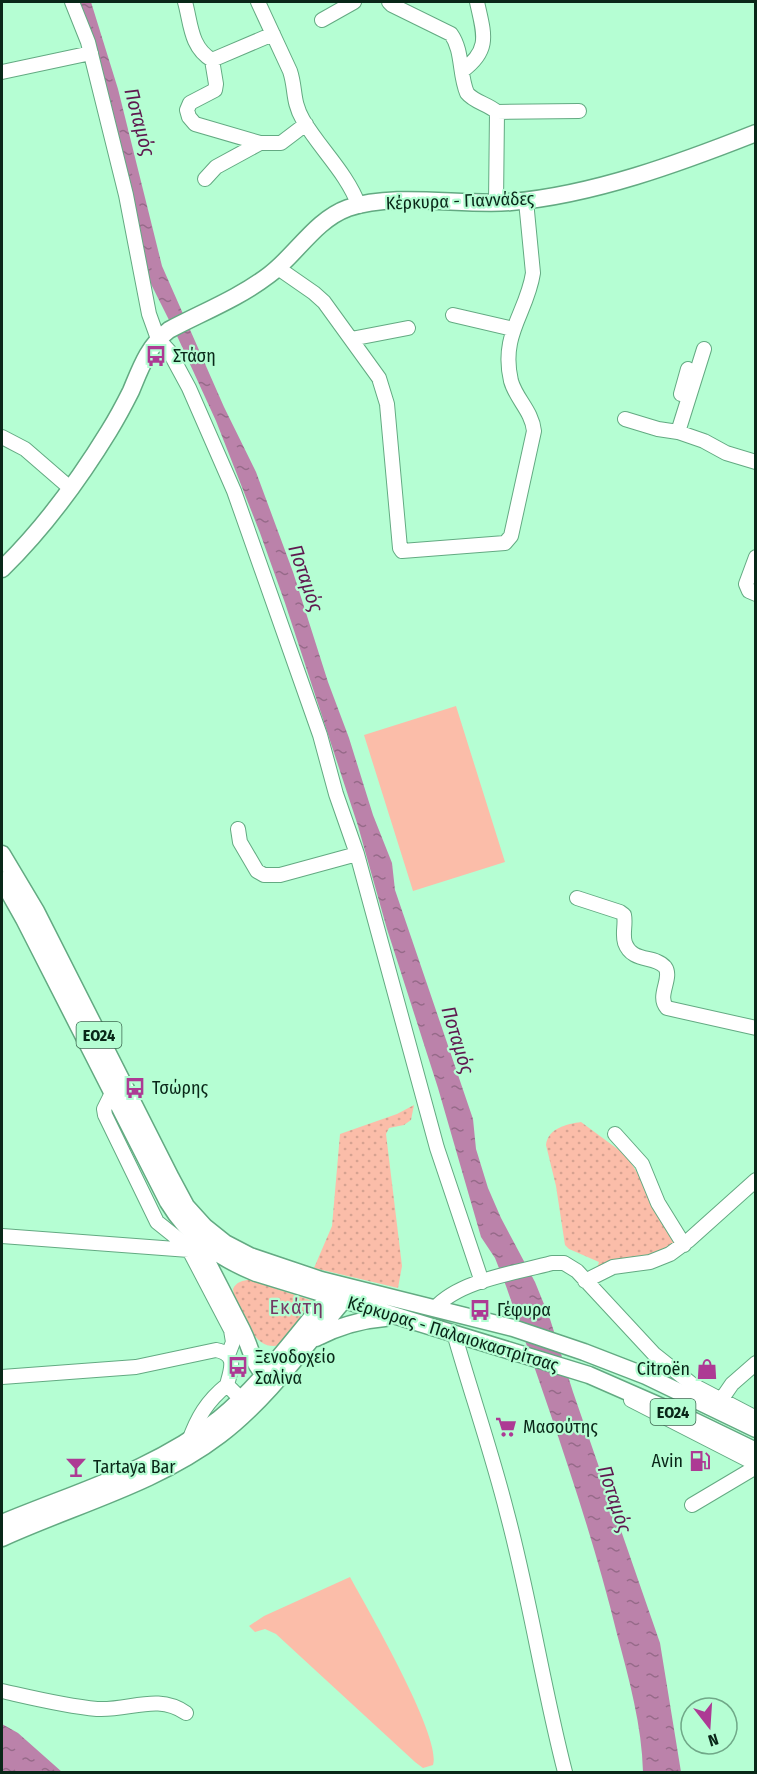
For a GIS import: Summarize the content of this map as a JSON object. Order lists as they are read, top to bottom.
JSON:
{
  "streets": {
    "main road": ["Κέρκυρα - Γιαννάδες", "ΕΟ24", "Κέρκυρας - Παλαιοκαστρίτσας"]
  },
  "districts": ["Εκάτη"],
  "water": ["Ποταμός"],
  "places": {
    "bus stop": [
      "Στάση",
      "Τσώρης",
      "Γέφυρα",
      "Ξενοδοχείο Σαλίνα"
    ],
    "shop": ["Citroën"],
    "supermarket": ["Μασούτης"],
    "fuel station": ["Avin"],
    "bar": ["Tartaya Bar"]
  },
  "north": "bottom"
}
